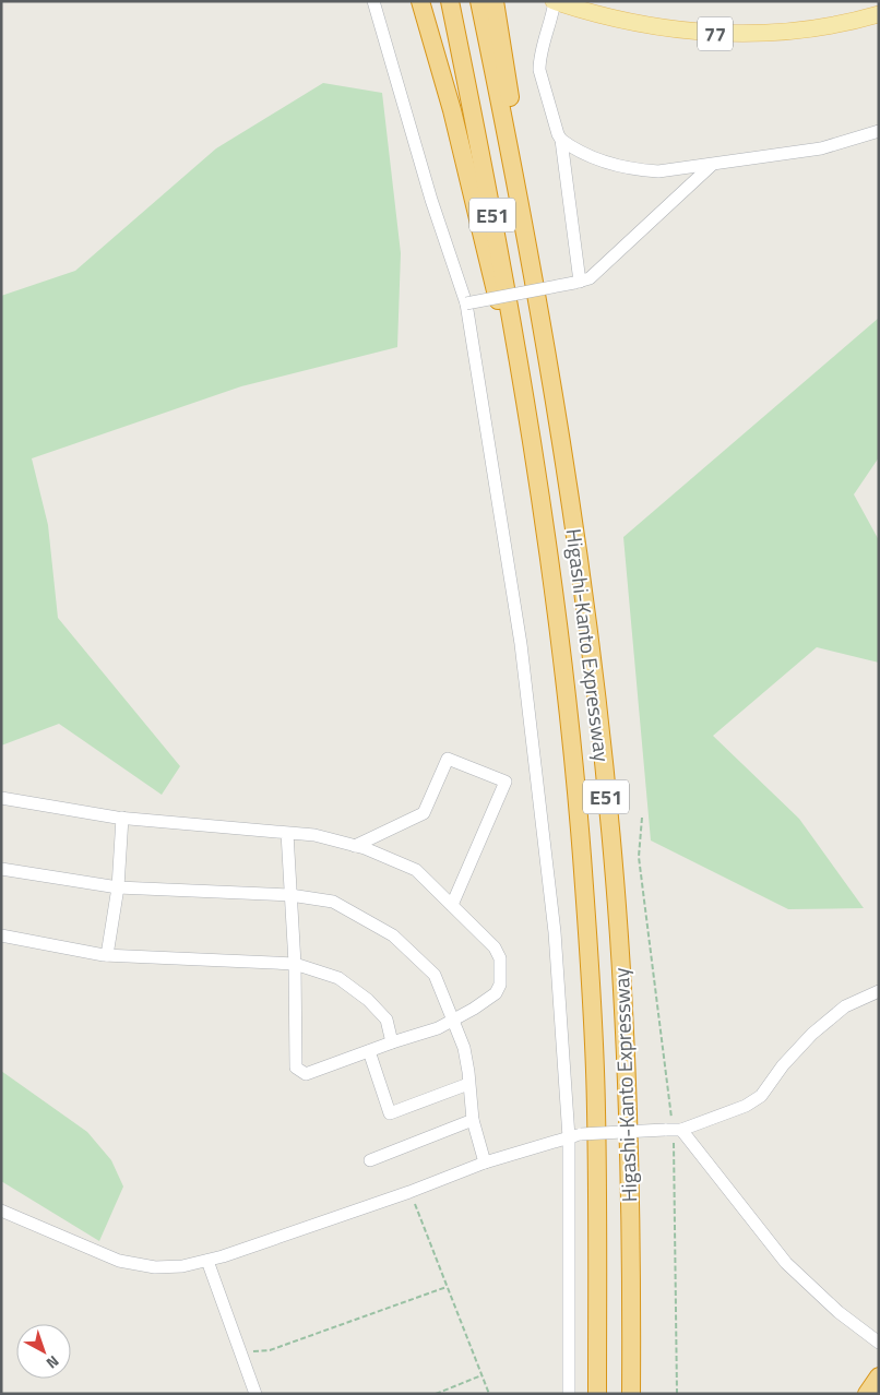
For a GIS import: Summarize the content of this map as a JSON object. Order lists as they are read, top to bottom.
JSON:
{
  "streets": {
    "highway": ["E51", "Higashi-Kanto Expressway"],
    "main road": ["77"]
  },
  "north": "bottom right"
}
